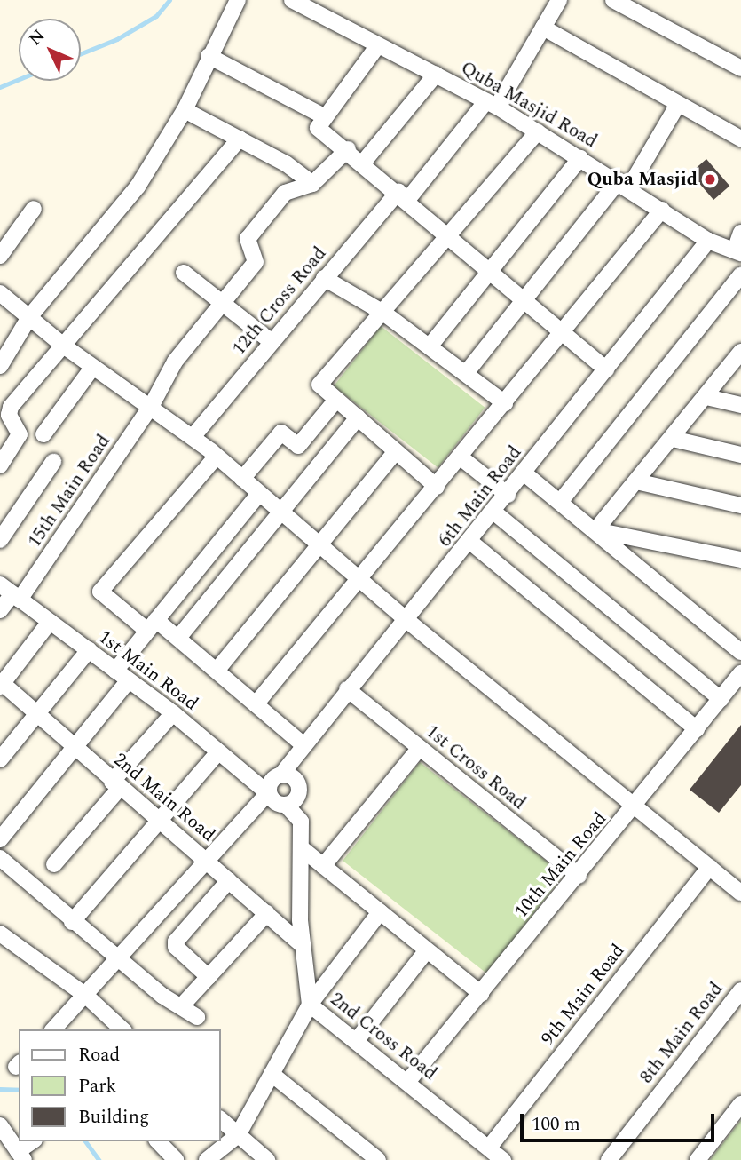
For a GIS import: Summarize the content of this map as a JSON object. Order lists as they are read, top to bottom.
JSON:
{
  "streets": {
    "street": [
      "Quba Masjid Road",
      "12th Cross Road",
      "15th Main Road",
      "6th Main Road",
      "1st Main Road",
      "1st Cross Road",
      "2nd Main Road",
      "10th Main Road",
      "9th Main Road",
      "8th Main Road",
      "2nd Cross Road"
    ]
  },
  "crossings": [
    ["Quba Masjid Road", "12th Cross Road"],
    ["Quba Masjid Road", "6th Main Road"],
    ["15th Main Road", "1st Main Road"],
    ["6th Main Road", "1st Main Road"],
    ["6th Main Road", "1st Cross Road"],
    ["6th Main Road", "2nd Cross Road"],
    ["1st Main Road", "2nd Cross Road"],
    ["1st Cross Road", "10th Main Road"],
    ["2nd Main Road", "2nd Cross Road"],
    ["10th Main Road", "2nd Cross Road"],
    ["9th Main Road", "2nd Cross Road"]
  ],
  "places": ["Quba Masjid"],
  "legend": ["Road", "Park", "Building"],
  "scale_bar": "100 m",
  "north": "top left"
}
